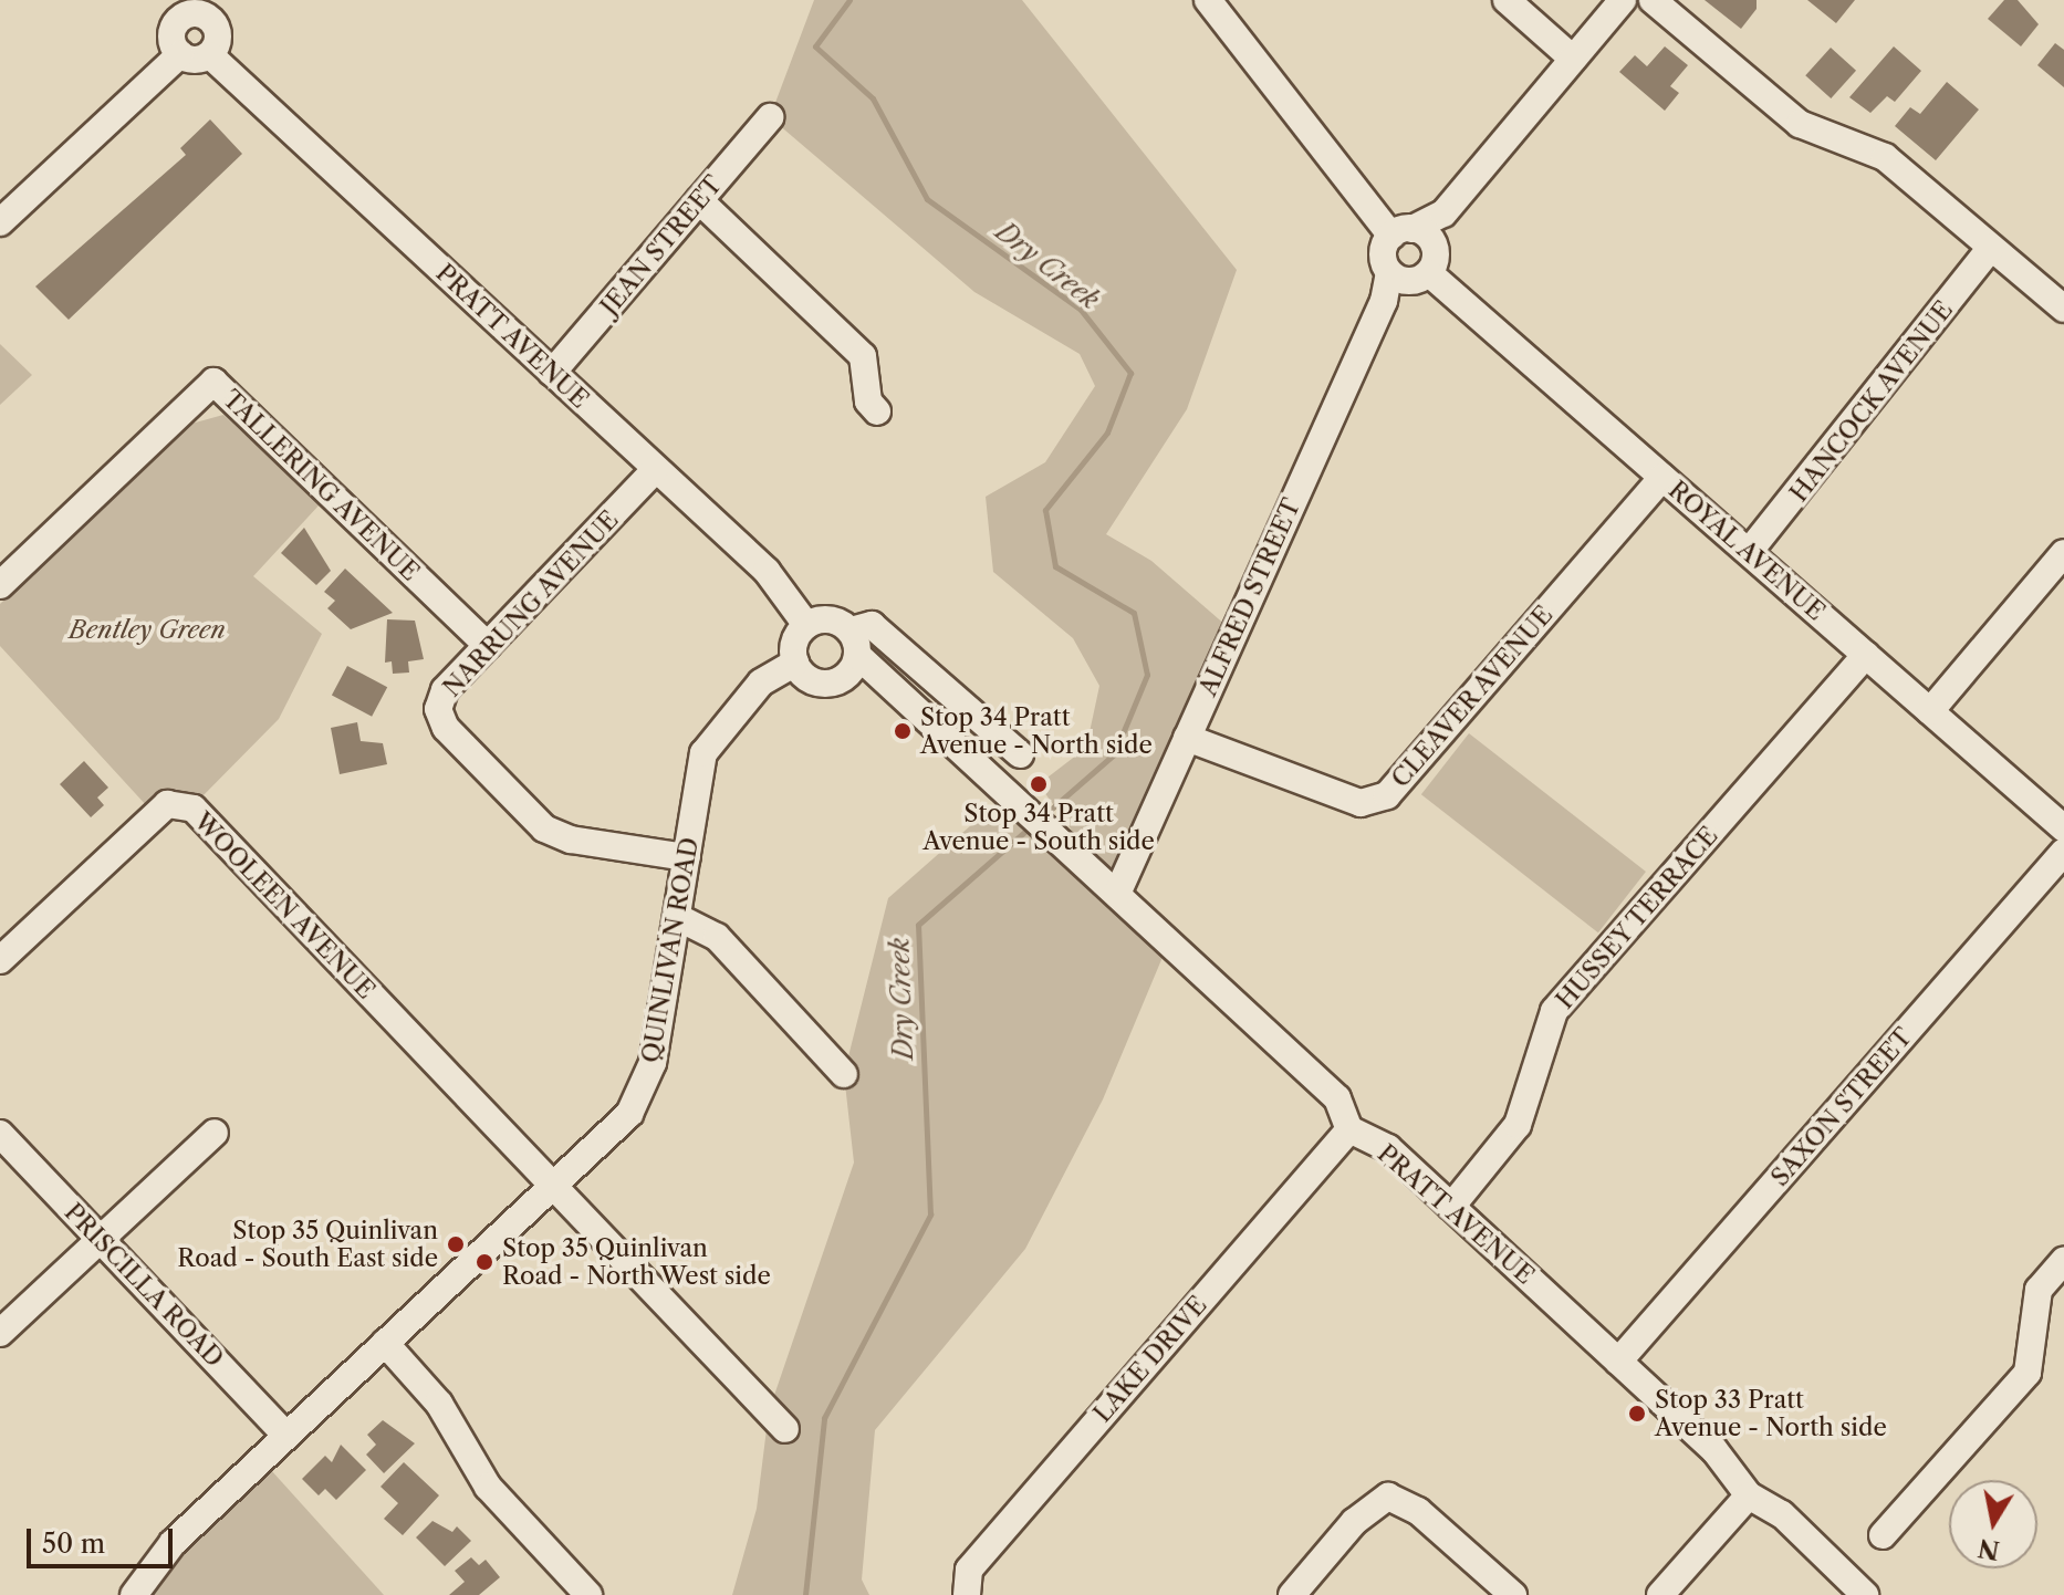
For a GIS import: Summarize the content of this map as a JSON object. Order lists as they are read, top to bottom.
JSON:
{
  "streets": {
    "street": [
      "JEAN STREET",
      "PRATT AVENUE",
      "HANCOCK AVENUE",
      "TALLERING AVENUE",
      "ROYAL AVENUE",
      "ALFRED STREET",
      "NARRUNG AVENUE",
      "CLEAVER AVENUE",
      "WOOLEEN AVENUE",
      "HUSSEY TERRACE",
      "QUINLIVAN ROAD",
      "SAXON STREET",
      "PRISCILLA ROAD",
      "LAKE DRIVE"
    ]
  },
  "crossings": [
    ["JEAN STREET", "PRATT AVENUE"],
    ["PRATT AVENUE", "NARRUNG AVENUE"],
    ["PRATT AVENUE", "HUSSEY TERRACE"],
    ["PRATT AVENUE", "QUINLIVAN ROAD"],
    ["PRATT AVENUE", "SAXON STREET"],
    ["PRATT AVENUE", "LAKE DRIVE"],
    ["HANCOCK AVENUE", "ROYAL AVENUE"],
    ["TALLERING AVENUE", "NARRUNG AVENUE"],
    ["ROYAL AVENUE", "ALFRED STREET"],
    ["ROYAL AVENUE", "CLEAVER AVENUE"],
    ["ROYAL AVENUE", "HUSSEY TERRACE"],
    ["ALFRED STREET", "CLEAVER AVENUE"],
    ["NARRUNG AVENUE", "QUINLIVAN ROAD"],
    ["WOOLEEN AVENUE", "QUINLIVAN ROAD"],
    ["QUINLIVAN ROAD", "PRISCILLA ROAD"]
  ],
  "water": ["Dry Creek"],
  "parks": ["Bentley Green"],
  "places": [
    "Stop 34 Pratt Avenue - North side",
    "Stop 34 Pratt Avenue - South side",
    "Stop 35 Quinlivan Road - South East side",
    "Stop 35 Quinlivan Road - North West side",
    "Stop 33 Pratt Avenue - North side"
  ],
  "scale_bar": "50 m",
  "north": "bottom"
}
